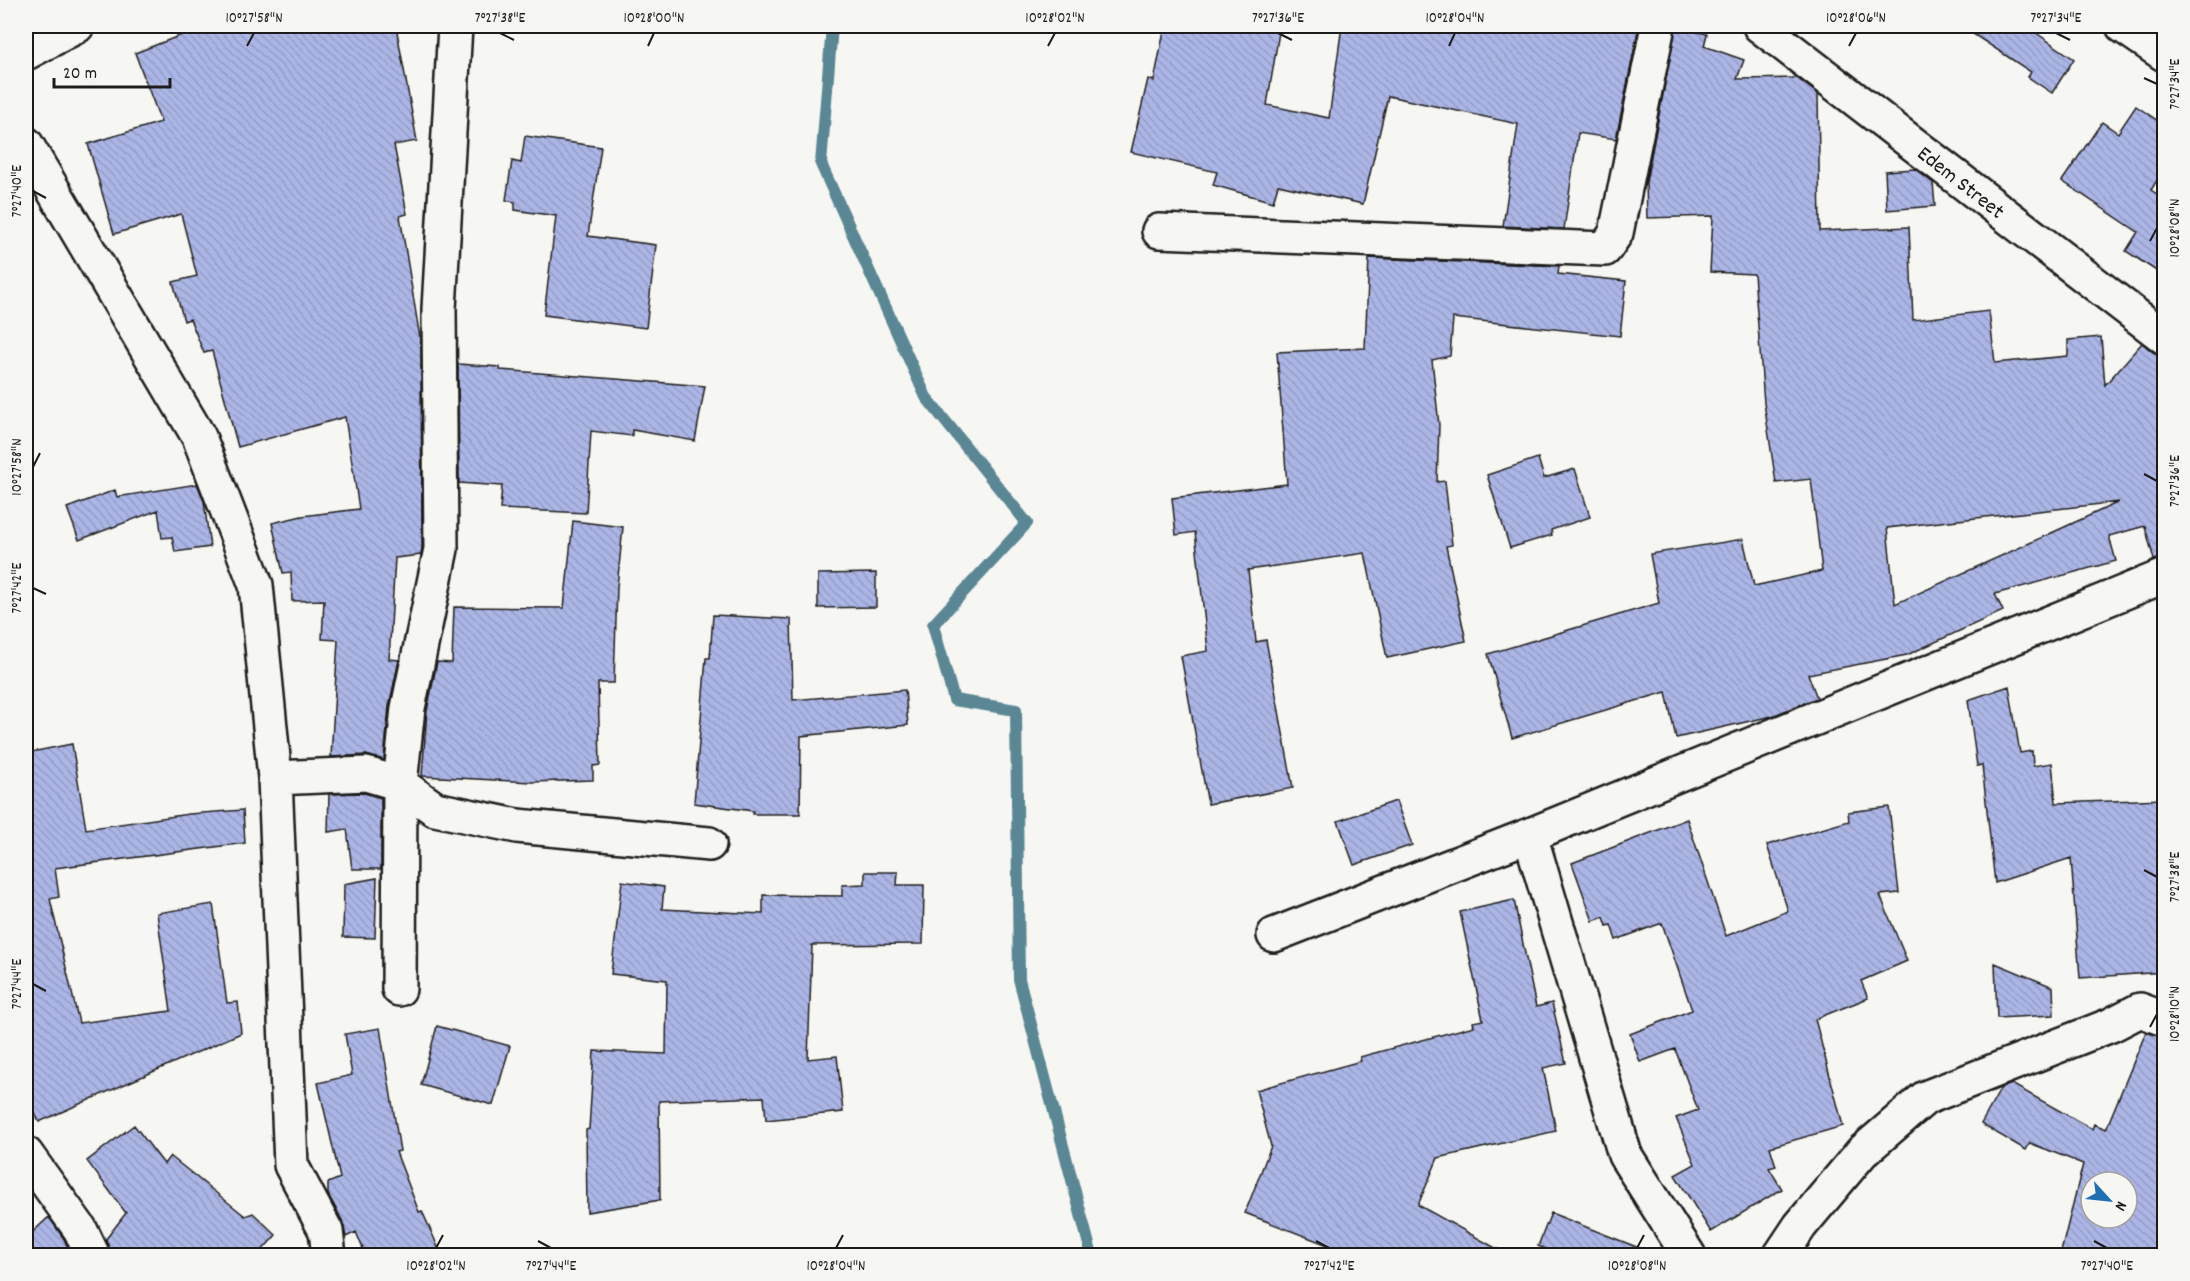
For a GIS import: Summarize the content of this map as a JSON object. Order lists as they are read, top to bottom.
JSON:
{
  "streets": {
    "street": ["Edem Street"]
  },
  "scale_bar": "20 m",
  "north": "bottom right",
  "coordinates": [
    "10°27'58\"N",
    "7°27'38\"E",
    "10°28'00\"N",
    "10°28'02\"N",
    "7°27'36\"E",
    "10°28'04\"N",
    "10°28'06\"N",
    "7°27'34\"E",
    "7°27'40\"E",
    "10°28'08\"N",
    "7°27'42\"E",
    "7°27'44\"E",
    "10°28'10\"N"
  ]
}
